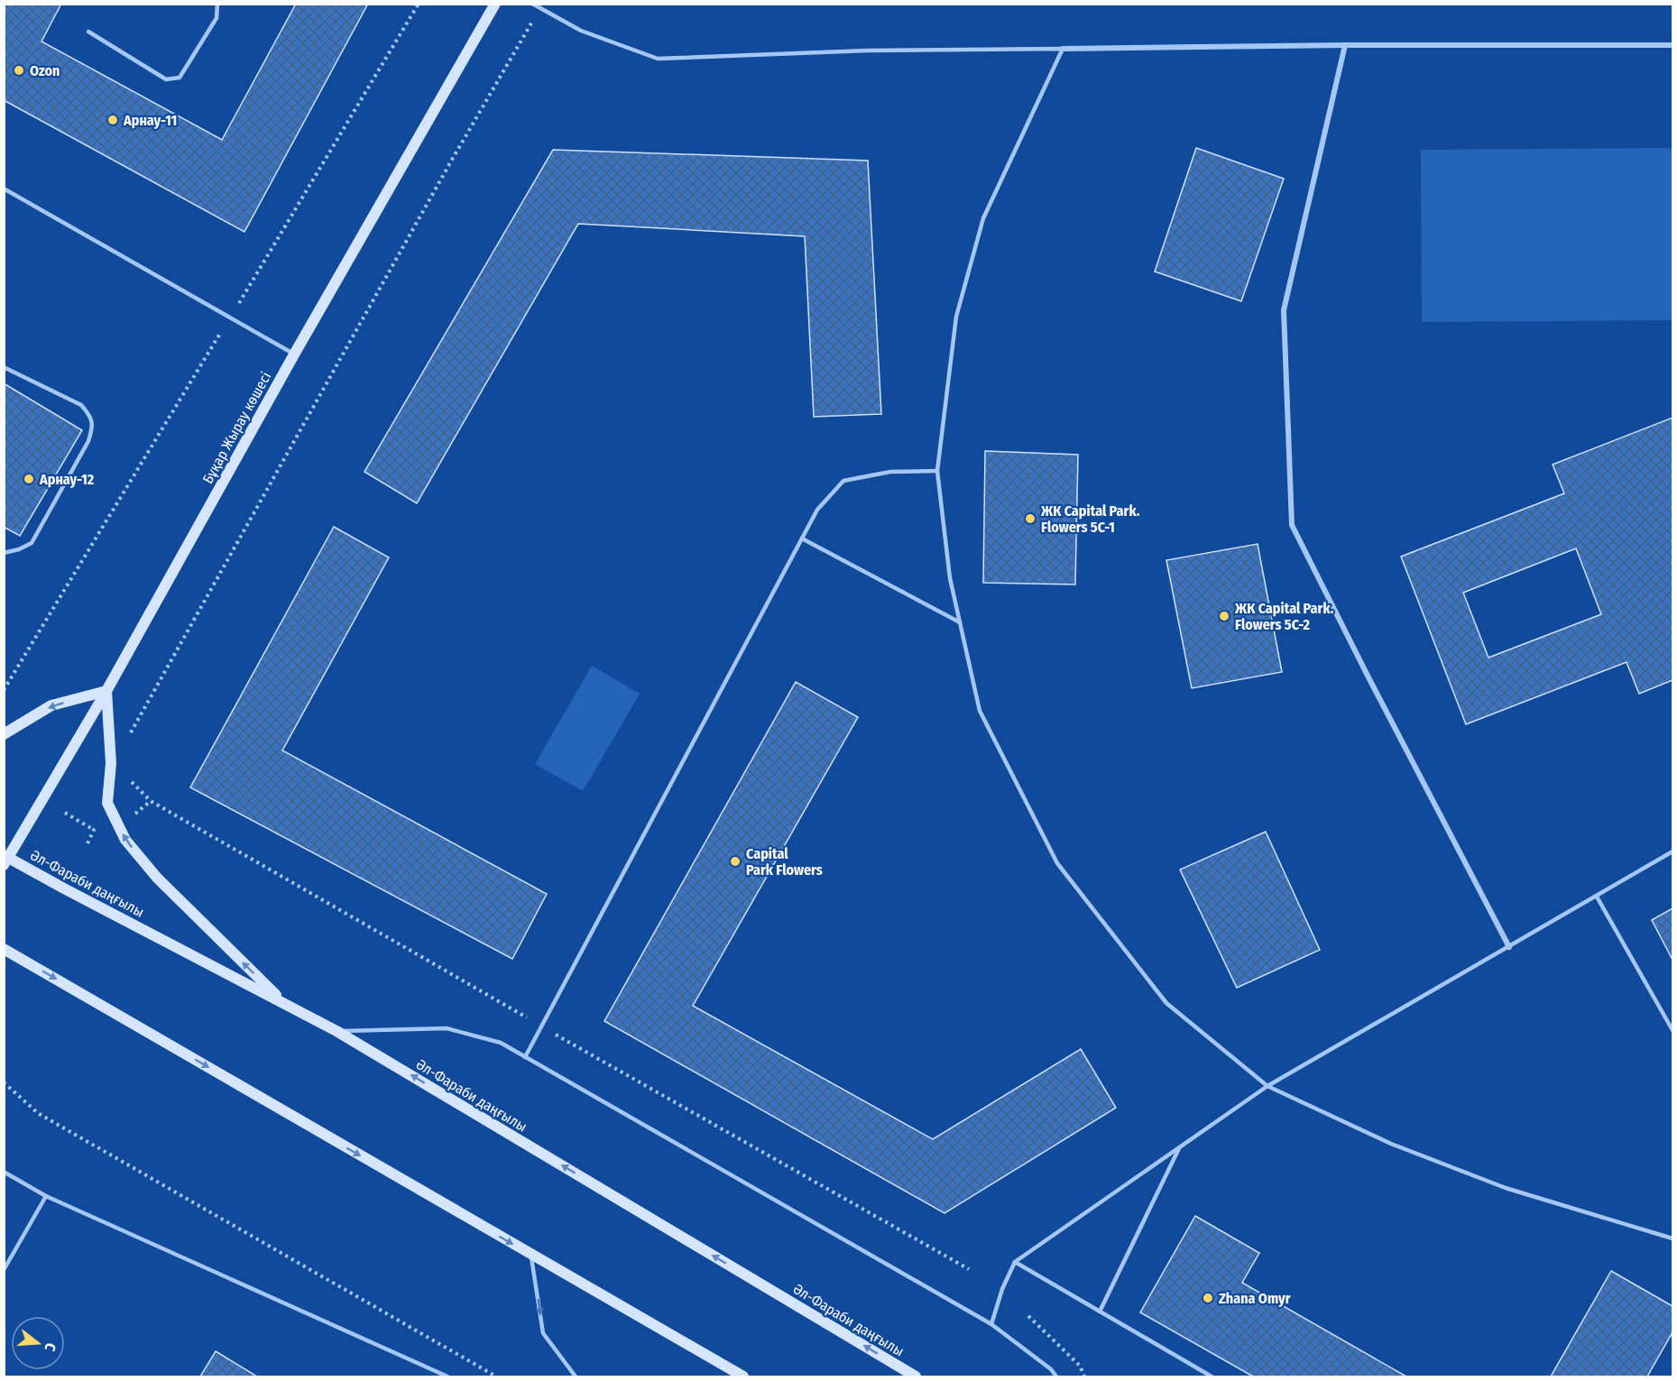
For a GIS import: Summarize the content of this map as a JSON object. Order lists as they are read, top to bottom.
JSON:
{
  "streets": {
    "main road": ["Бұқар Жырау көшесі", "Әл-Фараби даңғылы"]
  },
  "crossings": [
    ["Бұқар Жырау көшесі", "Әл-Фараби даңғылы"]
  ],
  "places": [
    "Ozon",
    "Арнау-11",
    "Арнау-12",
    "ЖК Capital Park. Flowers 5C-1",
    "ЖК Capital Park. Flowers 5C-2",
    "Capital Park Flowers",
    "Zhana Omyr"
  ],
  "north": "right"
}
